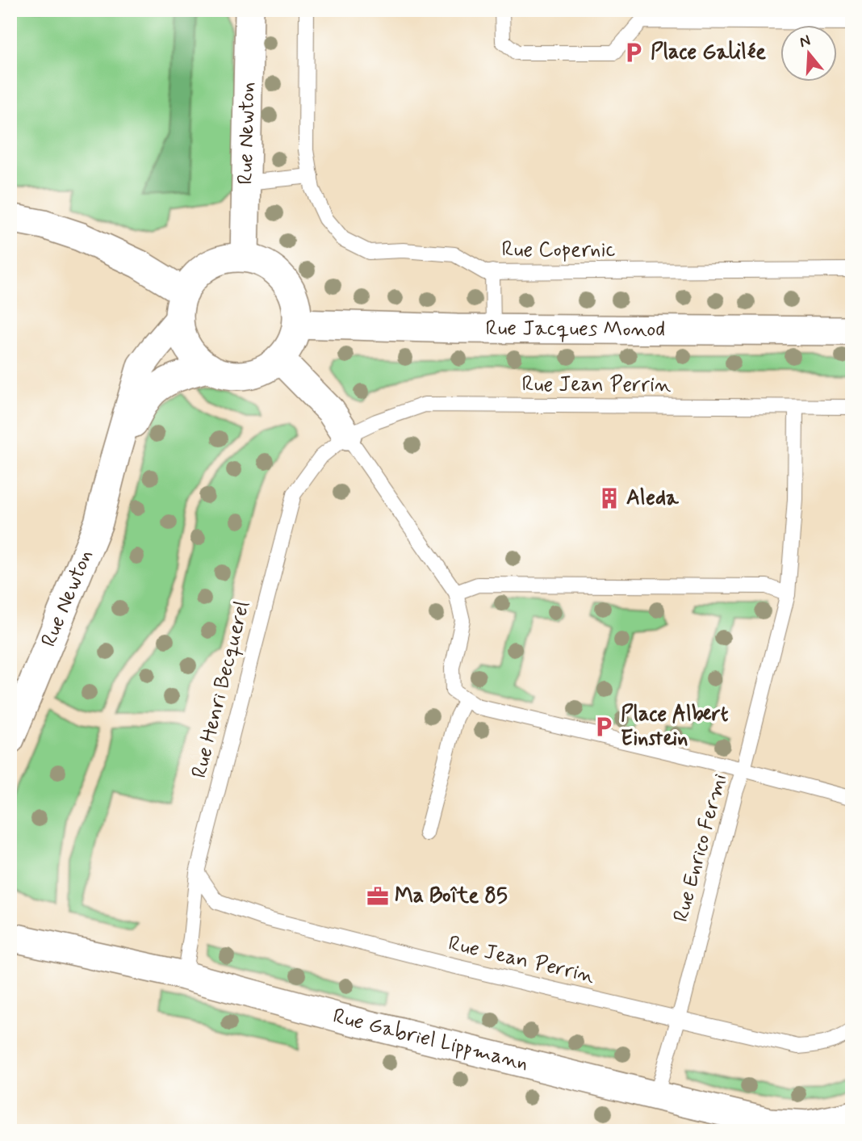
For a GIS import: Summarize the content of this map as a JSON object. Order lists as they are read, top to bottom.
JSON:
{
  "streets": {
    "street": ["Rue Newton", "Rue Jacques Monod", "Rue Gabriel Lippmann"],
    "lane": [
      "Rue Copernic",
      "Rue Jean Perrin",
      "Rue Henri Becquerel",
      "Rue Enrico Fermi"
    ]
  },
  "crossings": [
    ["Rue Newton", "Rue Jacques Monod"],
    ["Rue Jean Perrin", "Rue Henri Becquerel"],
    ["Rue Jean Perrin", "Rue Enrico Fermi"],
    ["Rue Henri Becquerel", "Rue Gabriel Lippmann"],
    ["Rue Enrico Fermi", "Rue Gabriel Lippmann"]
  ],
  "places": {
    "parking": ["Place Galilée", "Place Albert Einstein"],
    "building": ["Aleda"],
    "office": ["Ma Boîte 85"]
  },
  "north": "top"
}
